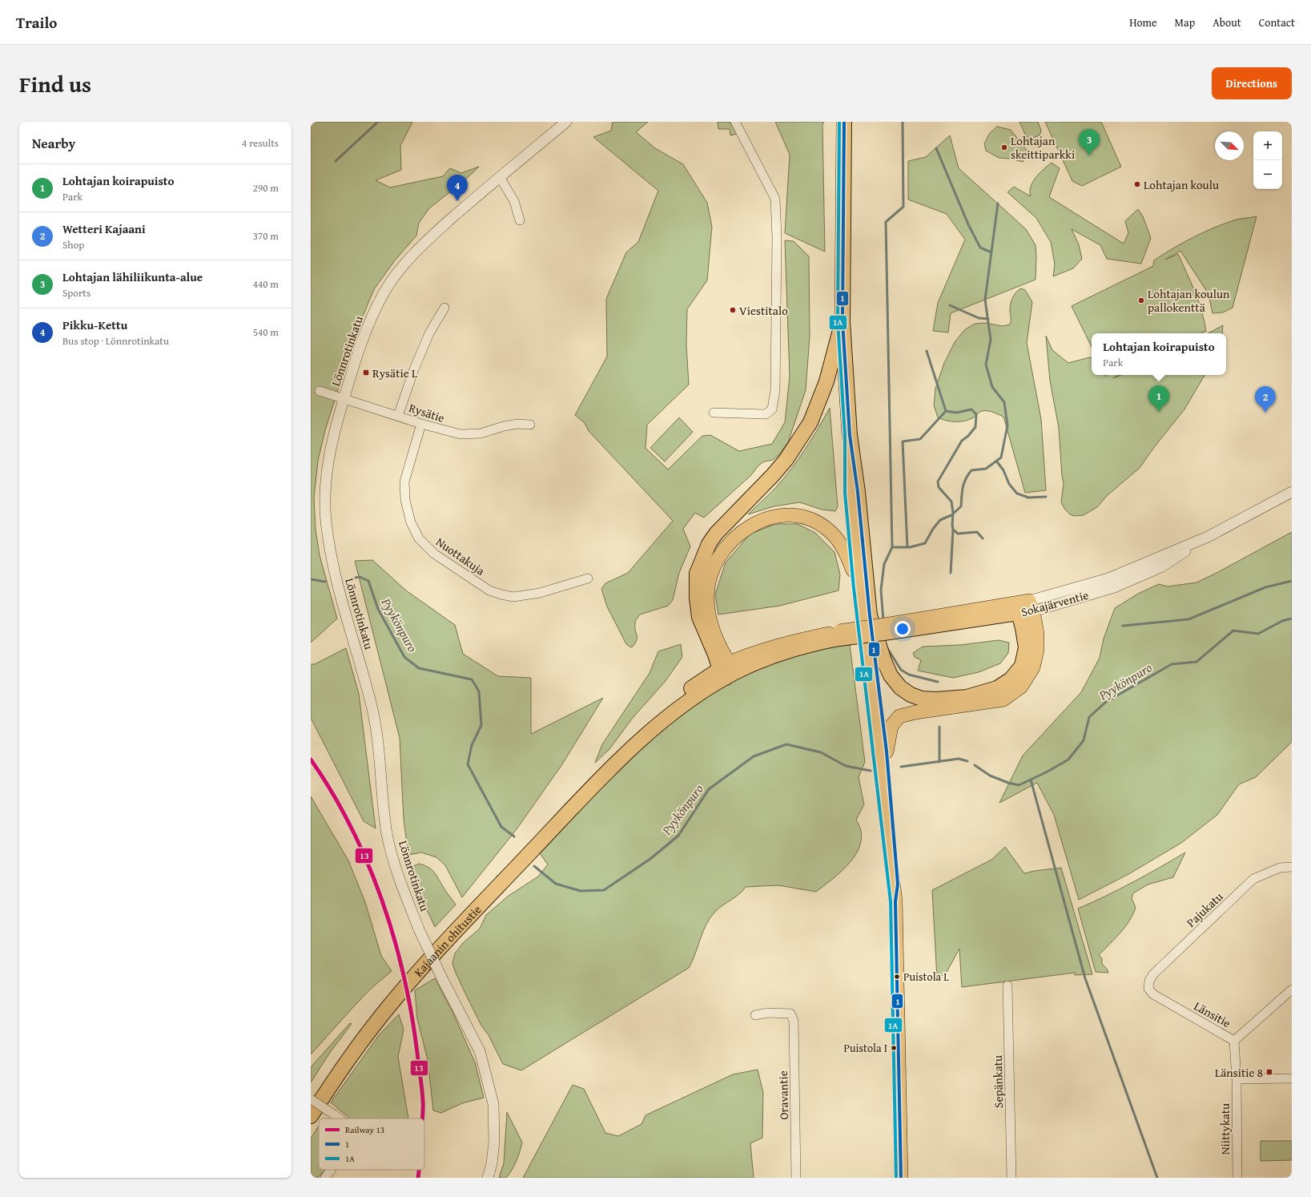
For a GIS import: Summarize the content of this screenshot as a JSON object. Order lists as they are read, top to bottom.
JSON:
{
  "streets": {
    "highway": ["Sokajärventie", "Kajaanin ohitustie"],
    "street": [
      "Lönnrotinkatu",
      "Rysätie",
      "Nuottakuja",
      "Pajukatu",
      "Länsitie",
      "Sepänkatu",
      "Oravantie",
      "Niittykatu"
    ]
  },
  "crossings": [
    ["Lönnrotinkatu", "Rysätie"],
    ["Rysätie", "Nuottakuja"],
    ["Sokajärventie", "Kajaanin ohitustie"],
    ["Pajukatu", "Länsitie"],
    ["Länsitie", "Niittykatu"]
  ],
  "water": ["Pyykönpuro"],
  "places": {
    "other": [
      "Lohtajan skeittiparkki",
      "Lohtajan koulu",
      "Lohtajan koulun pallokenttä",
      "Viestitalo",
      "Puistola L",
      "Puistola I"
    ],
    "transit": ["Rysätie L", "Länsitie 8"]
  },
  "lines": ["transit line 1", "transit line 1A", "rail line 13"],
  "legend": ["Railway 13", "1", "1A"],
  "north": "bottom right",
  "page": {
    "header": "Trailo",
    "nav": [
      "Home",
      "Map",
      "About",
      "Contact"
    ],
    "title": "Find us",
    "buttons": "Directions",
    "heading": ["Nearby", "4 results"],
    "pins": [
      "3",
      "4",
      "1",
      "2"
    ],
    "map_buttons": ["+", "−"],
    "list": [
      {
        "mark": "1",
        "name": "Lohtajan koirapuisto",
        "note": "Park",
        "value": "290 m"
      },
      {
        "mark": "2",
        "name": "Wetteri Kajaani",
        "note": "Shop",
        "value": "370 m"
      },
      {
        "mark": "3",
        "name": "Lohtajan lähiliikunta-alue",
        "note": "Sports",
        "value": "440 m"
      },
      {
        "mark": "4",
        "name": "Pikku-Kettu",
        "note": "Bus stop · Lönnrotinkatu",
        "value": "540 m"
      }
    ],
    "popup": ["Lohtajan koirapuisto", "Park"]
  }
}
